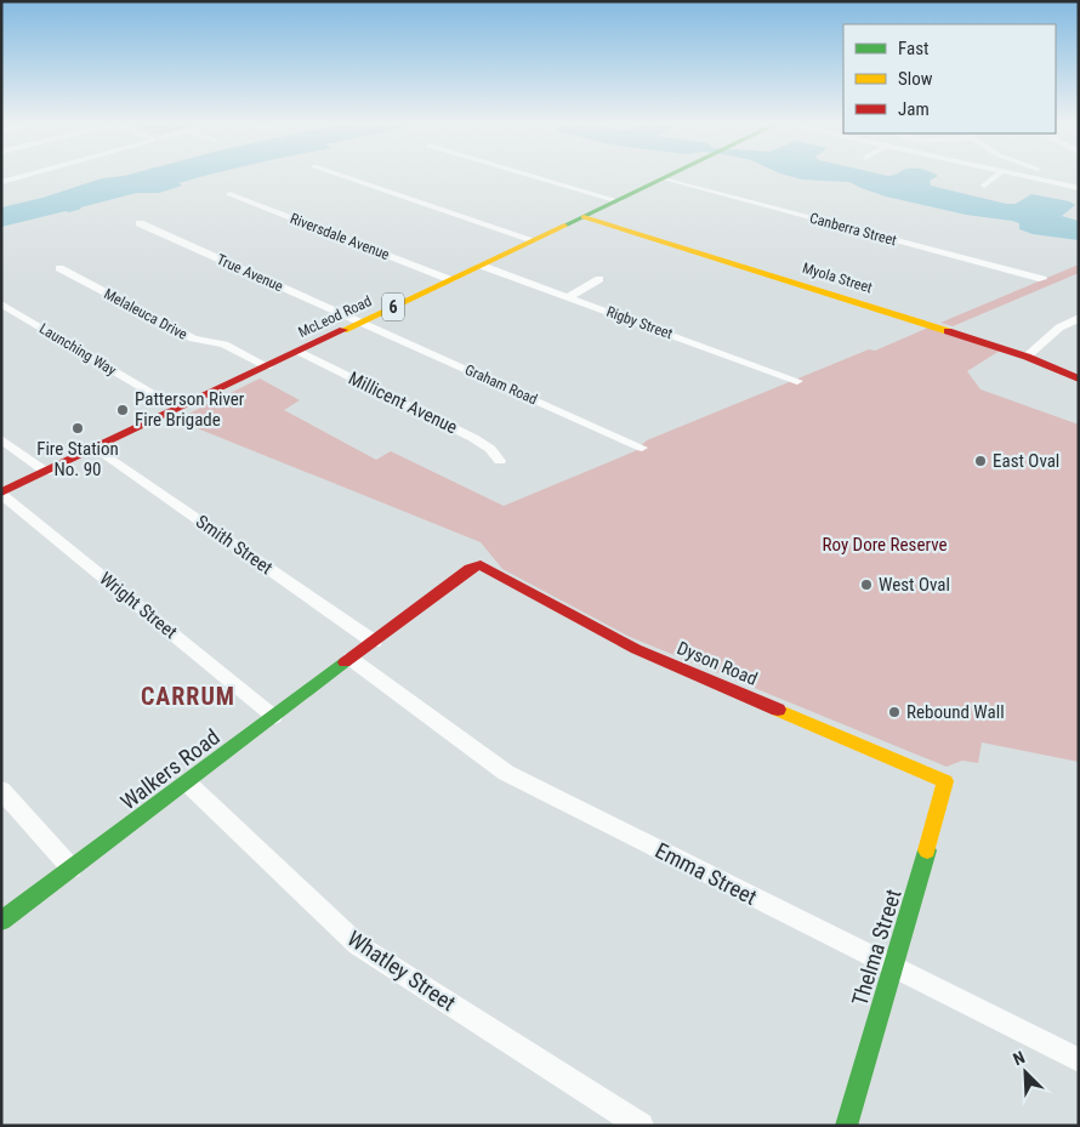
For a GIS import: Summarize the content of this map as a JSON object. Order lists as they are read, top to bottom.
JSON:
{
  "streets": {
    "street": [
      "Canberra Street",
      "Riversdale Avenue",
      "True Avenue",
      "Myola Street",
      "6",
      "Melaleuca Drive",
      "McLeod Road",
      "Rigby Street",
      "Launching Way",
      "Graham Road",
      "Millicent Avenue",
      "Smith Street",
      "Wright Street",
      "Dyson Road",
      "Walkers Road",
      "Emma Street",
      "Thelma Street",
      "Whatley Street"
    ]
  },
  "crossings": [
    ["Canberra Street", "McLeod Road"],
    ["Riversdale Avenue", "McLeod Road"],
    ["True Avenue", "McLeod Road"],
    ["True Avenue", "Graham Road"],
    ["Myola Street", "McLeod Road"],
    ["Melaleuca Drive", "McLeod Road"],
    ["McLeod Road", "Rigby Street"],
    ["McLeod Road", "Launching Way"],
    ["McLeod Road", "Graham Road"],
    ["McLeod Road", "Millicent Avenue"],
    ["McLeod Road", "Smith Street"],
    ["McLeod Road", "Wright Street"],
    ["Smith Street", "Walkers Road"],
    ["Wright Street", "Walkers Road"],
    ["Dyson Road", "Walkers Road"],
    ["Dyson Road", "Thelma Street"],
    ["Walkers Road", "Emma Street"],
    ["Walkers Road", "Whatley Street"],
    ["Emma Street", "Thelma Street"]
  ],
  "districts": ["CARRUM"],
  "parks": ["Roy Dore Reserve"],
  "places": [
    "Patterson River Fire Brigade",
    "Fire Station No. 90",
    "East Oval",
    "West Oval",
    "Rebound Wall"
  ],
  "legend": ["Fast", "Slow", "Jam"],
  "north": "top left"
}
